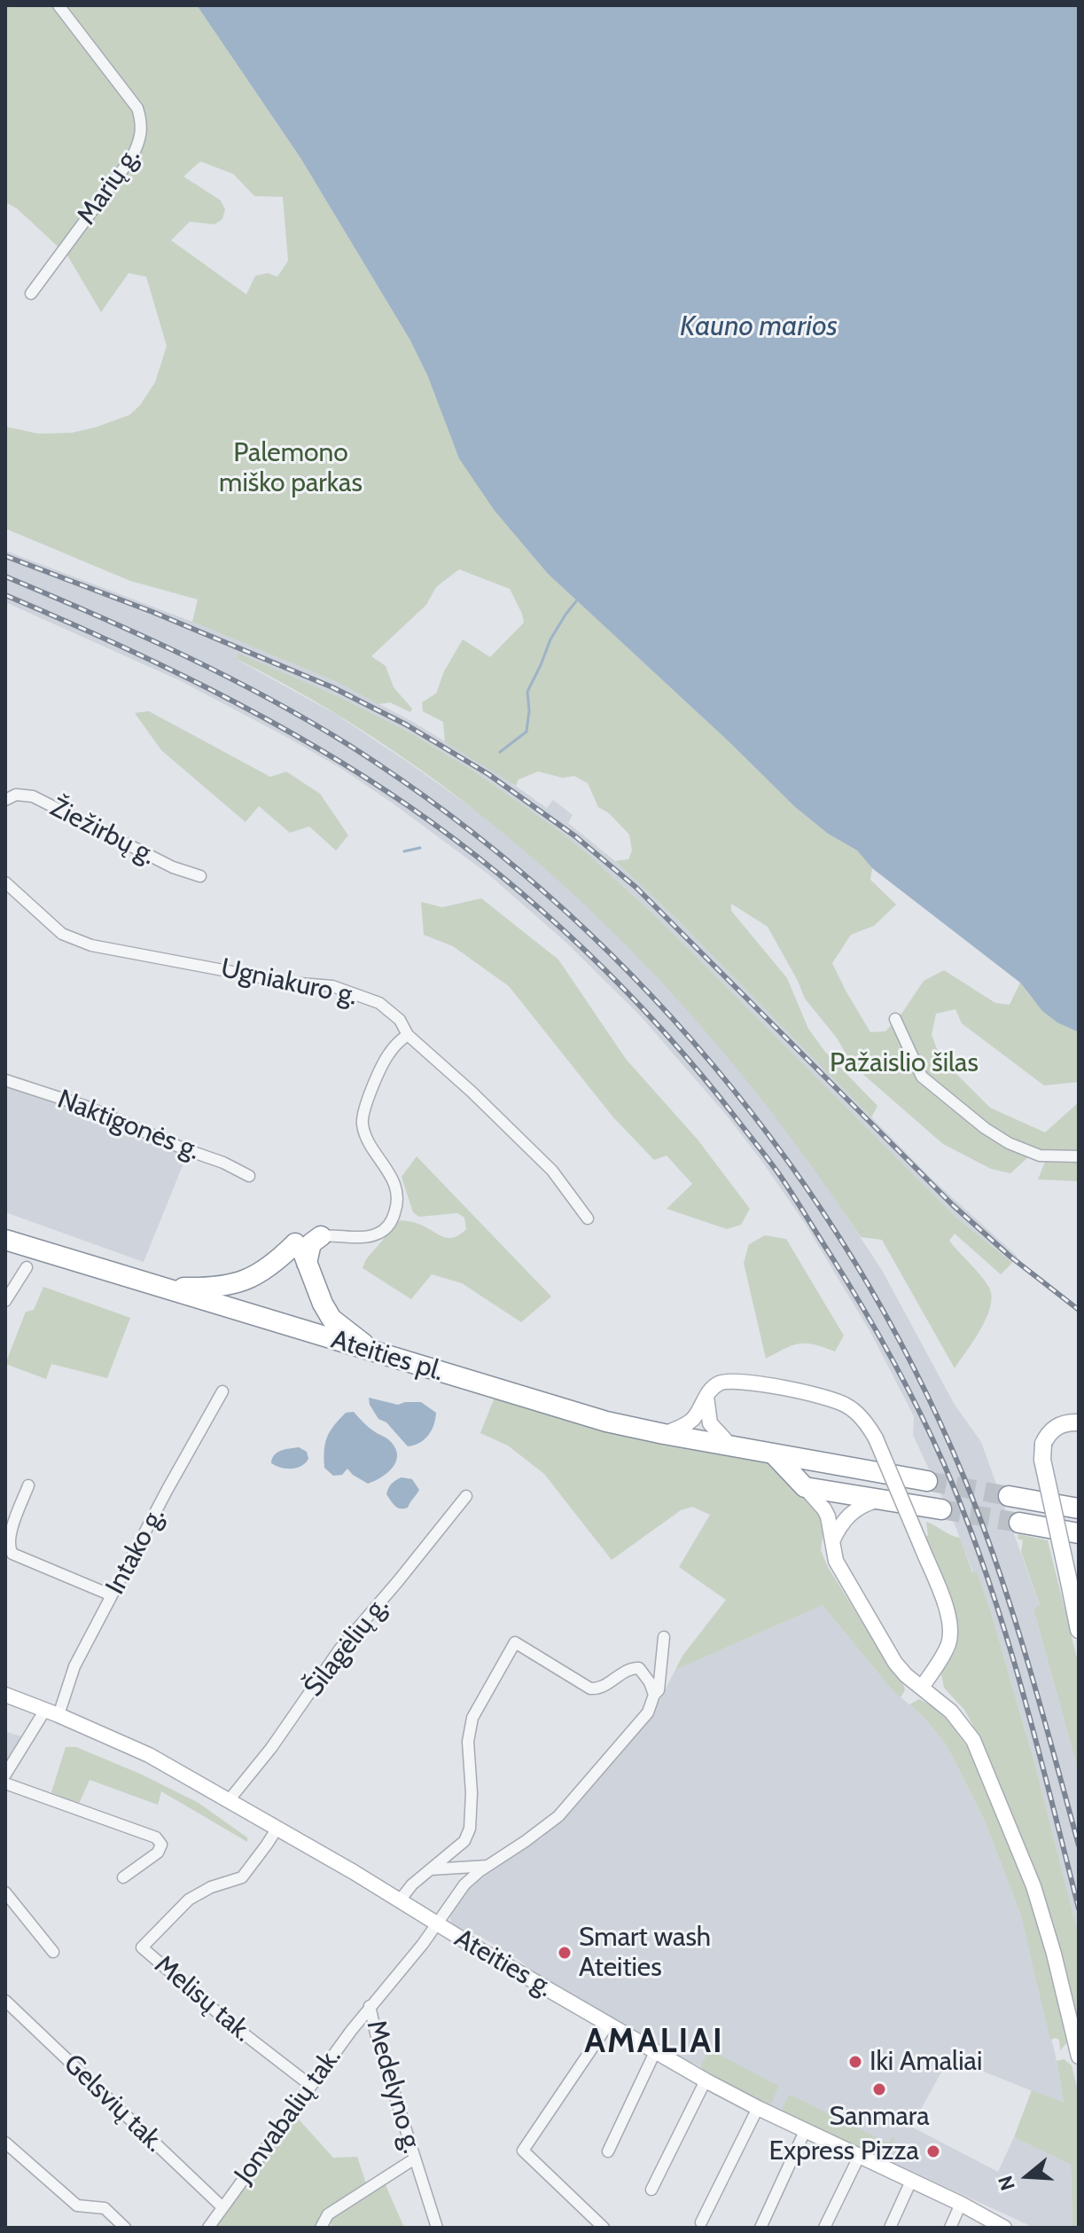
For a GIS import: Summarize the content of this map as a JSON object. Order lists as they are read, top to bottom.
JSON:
{
  "streets": {
    "highway": ["Ateities pl."],
    "main road": ["Ateities g."],
    "street": [
      "Marių g.",
      "Žiežirbų g.",
      "Ugniakuro g.",
      "Naktigonės g.",
      "Intako g.",
      "Šilagėlių g.",
      "Melisų tak.",
      "Medelyno g.",
      "Gelsvių tak.",
      "Jonvabalių tak."
    ]
  },
  "crossings": [
    ["Intako g.", "Ateities g."],
    ["Šilagėlių g.", "Ateities g."],
    ["Ateities g.", "Melisų tak."],
    ["Ateities g.", "Medelyno g."],
    ["Melisų tak.", "Jonvabalių tak."],
    ["Medelyno g.", "Jonvabalių tak."],
    ["Gelsvių tak.", "Jonvabalių tak."]
  ],
  "districts": ["AMALIAI"],
  "water": ["Kauno marios"],
  "parks": ["Palemono miško parkas", "Pažaislio šilas"],
  "places": [
    "Smart wash Ateities",
    "Iki Amaliai",
    "Sanmara",
    "Express Pizza"
  ],
  "north": "left"
}
